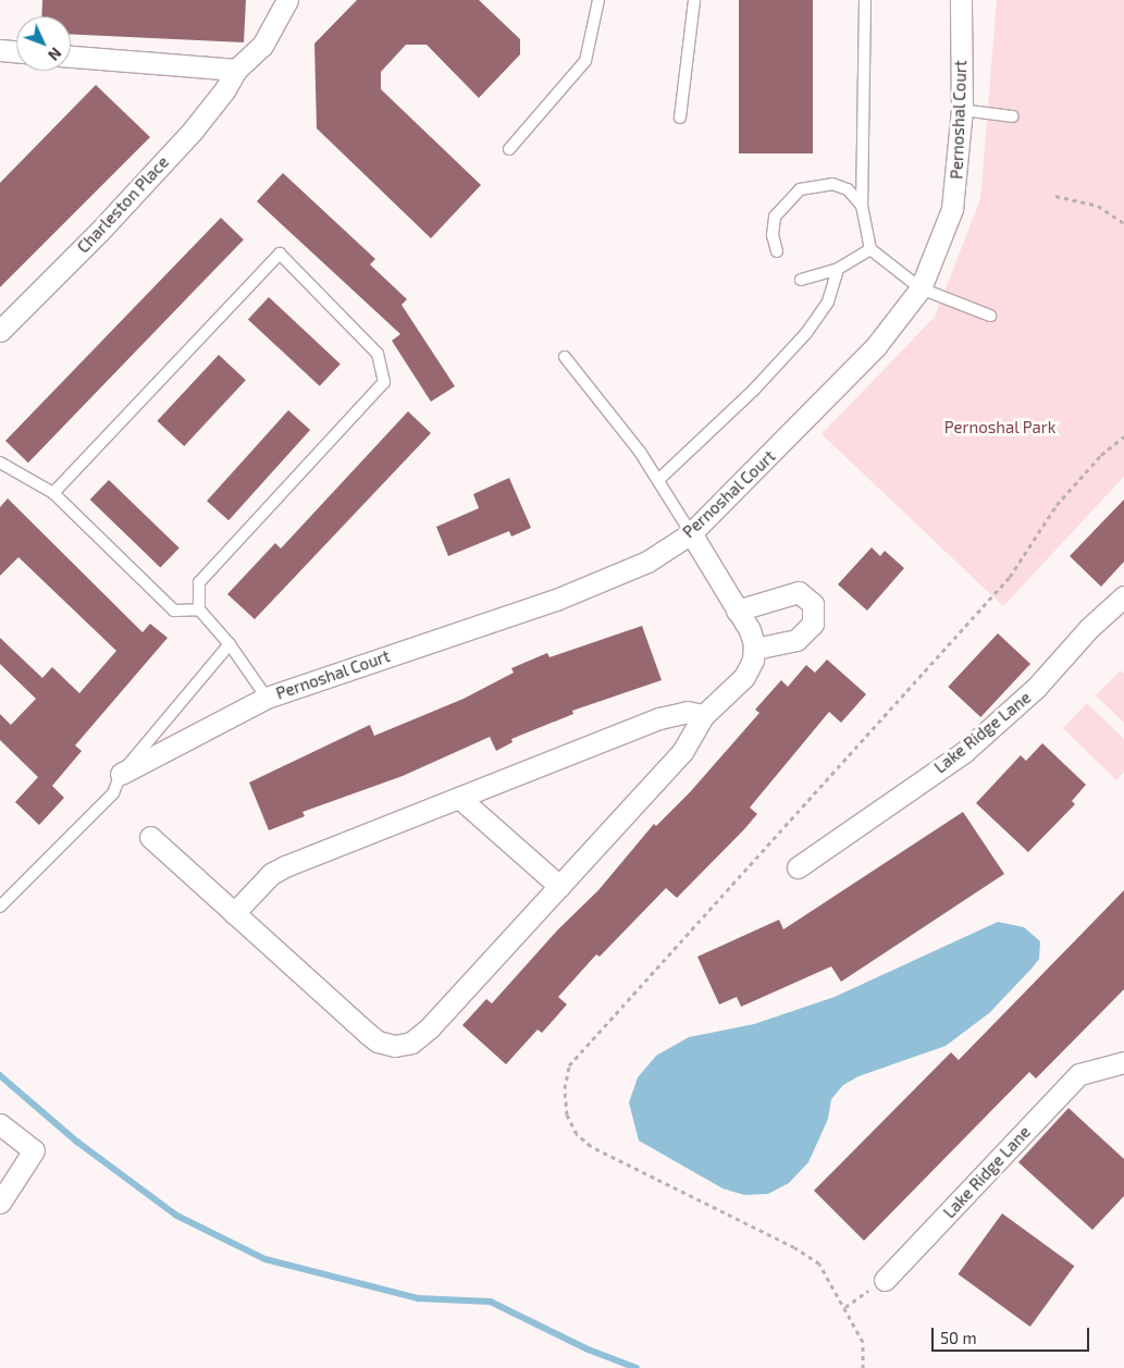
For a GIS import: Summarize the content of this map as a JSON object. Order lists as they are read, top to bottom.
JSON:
{
  "streets": {
    "street": ["Pernoshal Court", "Charleston Place", "Lake Ridge Lane"]
  },
  "parks": ["Pernoshal Park"],
  "scale_bar": "50 m",
  "north": "bottom right"
}
